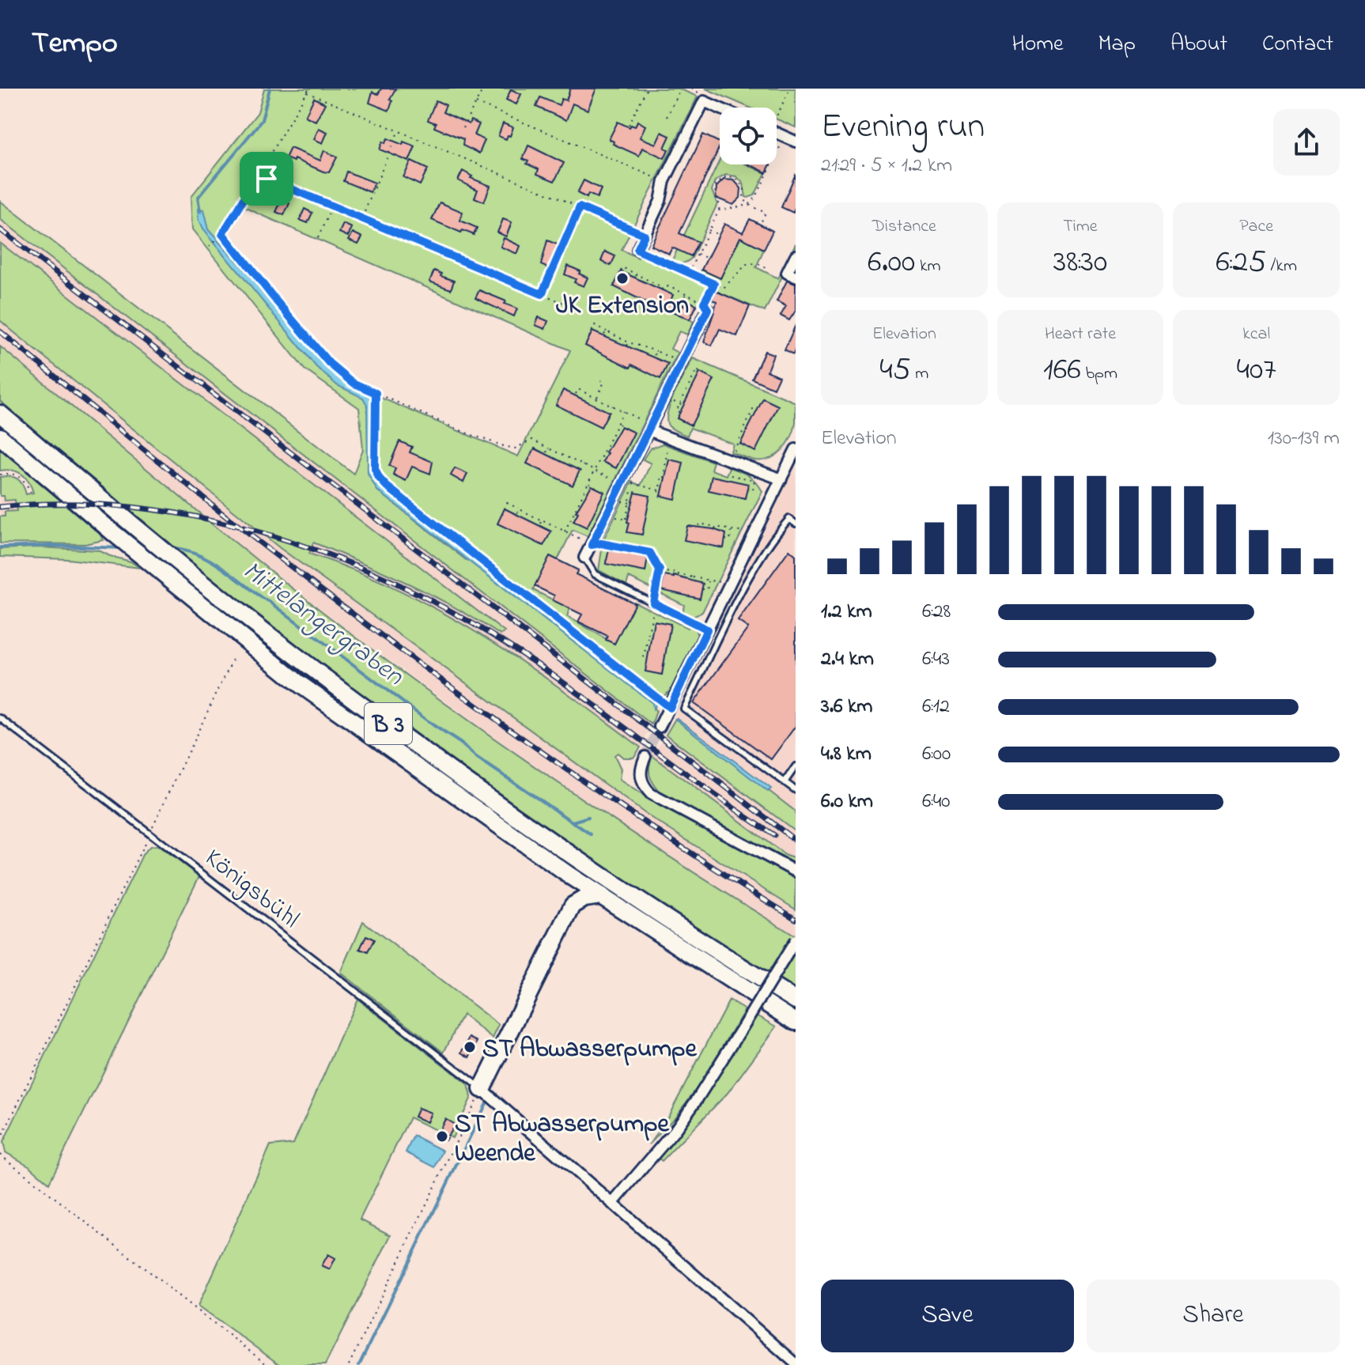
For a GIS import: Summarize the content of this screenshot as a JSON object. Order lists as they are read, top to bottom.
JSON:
{
  "streets": {
    "highway": ["B 3"],
    "lane": ["Königsbühl"]
  },
  "water": ["Mittelangergraben"],
  "places": ["JK Extension", "ST Abwasserpumpe", "ST Abwasserpumpe Weende"],
  "page": {
    "header": "Tempo",
    "nav": [
      "Home",
      "Map",
      "About",
      "Contact"
    ],
    "heading": ["Evening run", "21:29 · 5 × 1.2 km"],
    "stats": [
      ["Distance", "6.00 km"],
      ["Time", "38:30"],
      ["Pace", "6:25 /km"],
      ["Elevation", "45 m"],
      ["Heart rate", "166 bpm"],
      ["kcal", "407"]
    ],
    "chart": ["Elevation", "130–139 m"],
    "list": [
      {
        "name": "1.2 km",
        "note": "6:28"
      },
      {
        "name": "2.4 km",
        "note": "6:43"
      },
      {
        "name": "3.6 km",
        "note": "6:12"
      },
      {
        "name": "4.8 km",
        "note": "6:00"
      },
      {
        "name": "6.0 km",
        "note": "6:40"
      }
    ],
    "buttons": ["Save", "Share"]
  }
}
